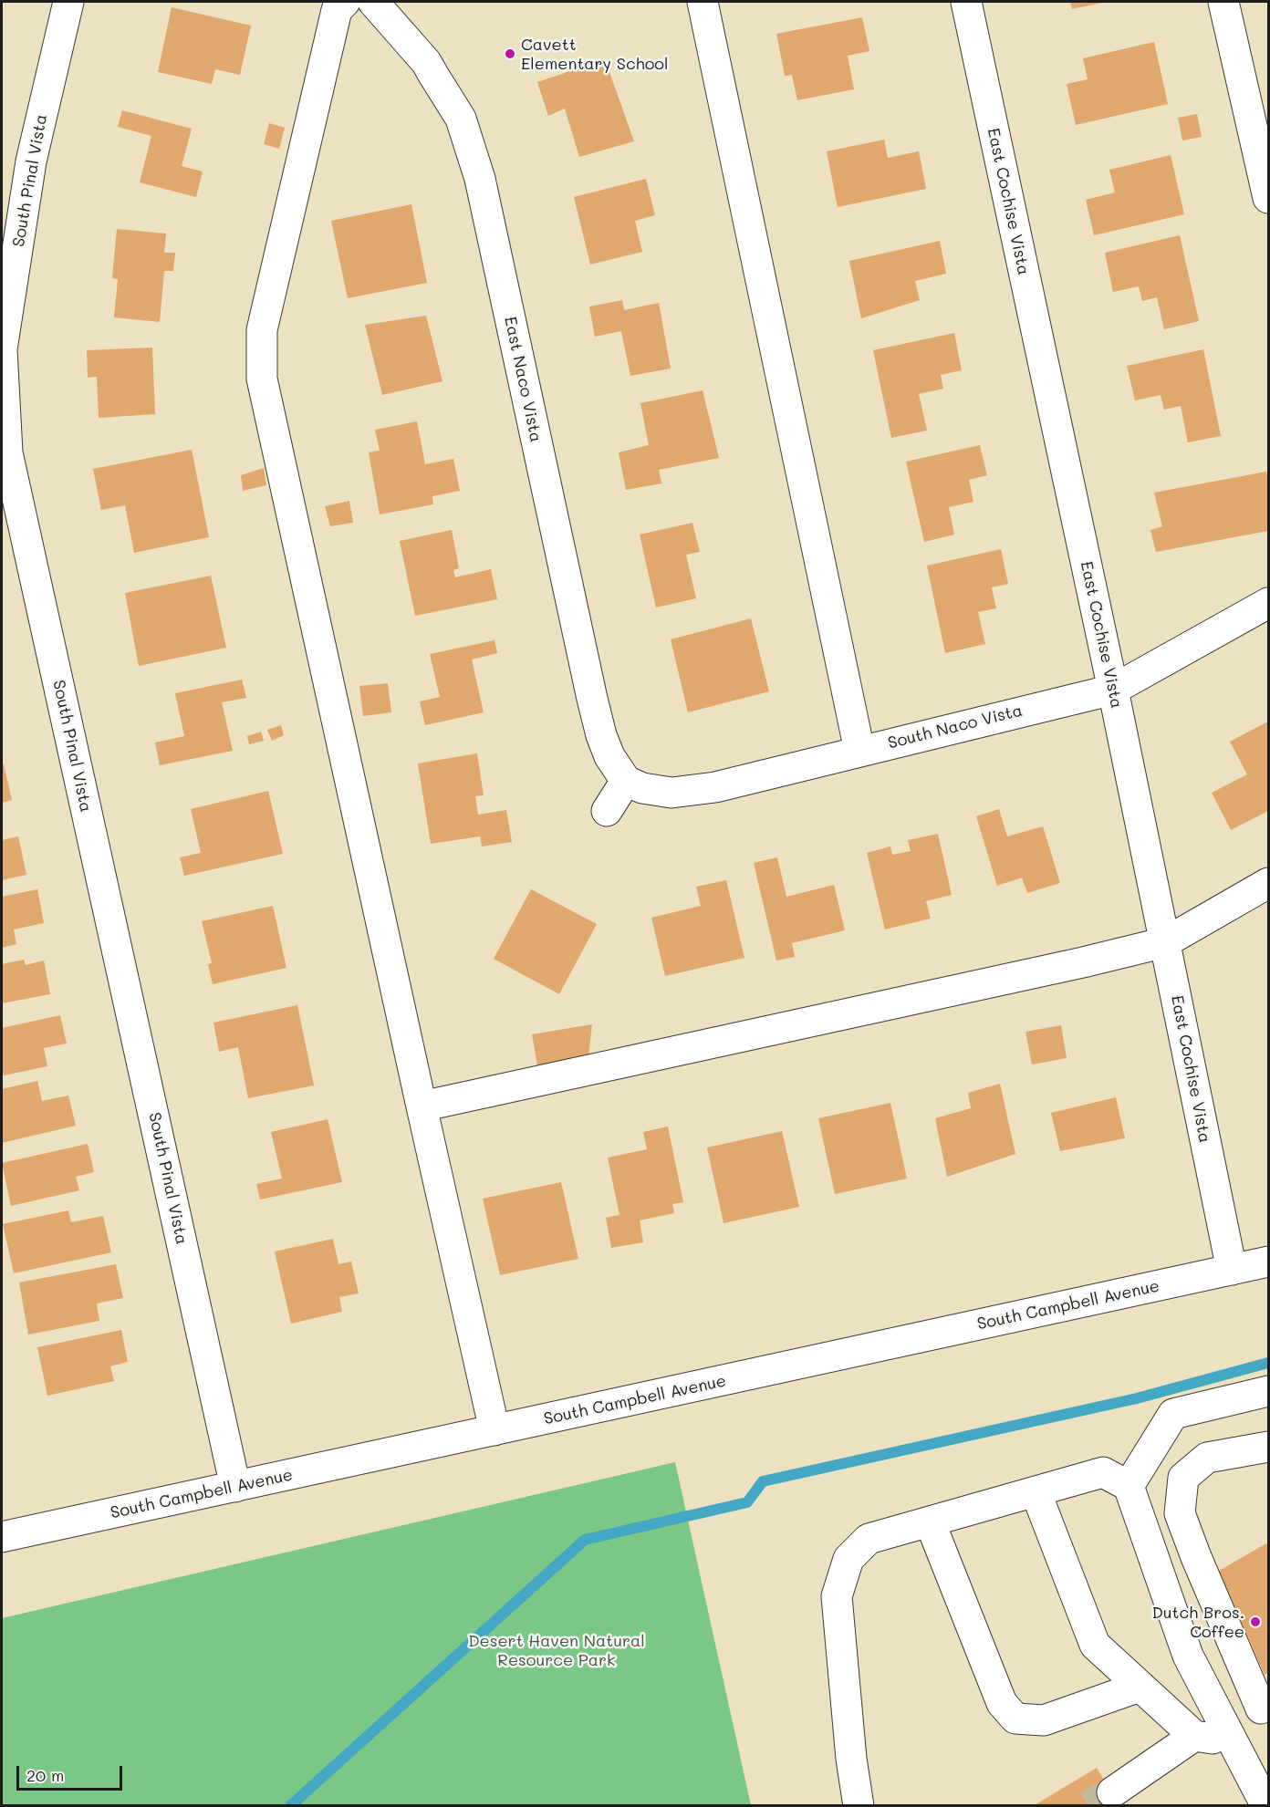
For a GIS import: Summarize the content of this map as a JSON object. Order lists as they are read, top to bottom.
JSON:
{
  "streets": {
    "street": [
      "South Pinal Vista",
      "East Cochise Vista",
      "East Naco Vista",
      "South Naco Vista",
      "South Campbell Avenue"
    ]
  },
  "crossings": [
    ["South Pinal Vista", "South Campbell Avenue"],
    ["East Cochise Vista", "South Naco Vista"],
    ["East Cochise Vista", "South Campbell Avenue"],
    ["East Naco Vista", "South Naco Vista"]
  ],
  "parks": ["Desert Haven Natural Resource Park"],
  "places": ["Cavett Elementary School", "Dutch Bros. Coffee"],
  "scale_bar": "20 m"
}
